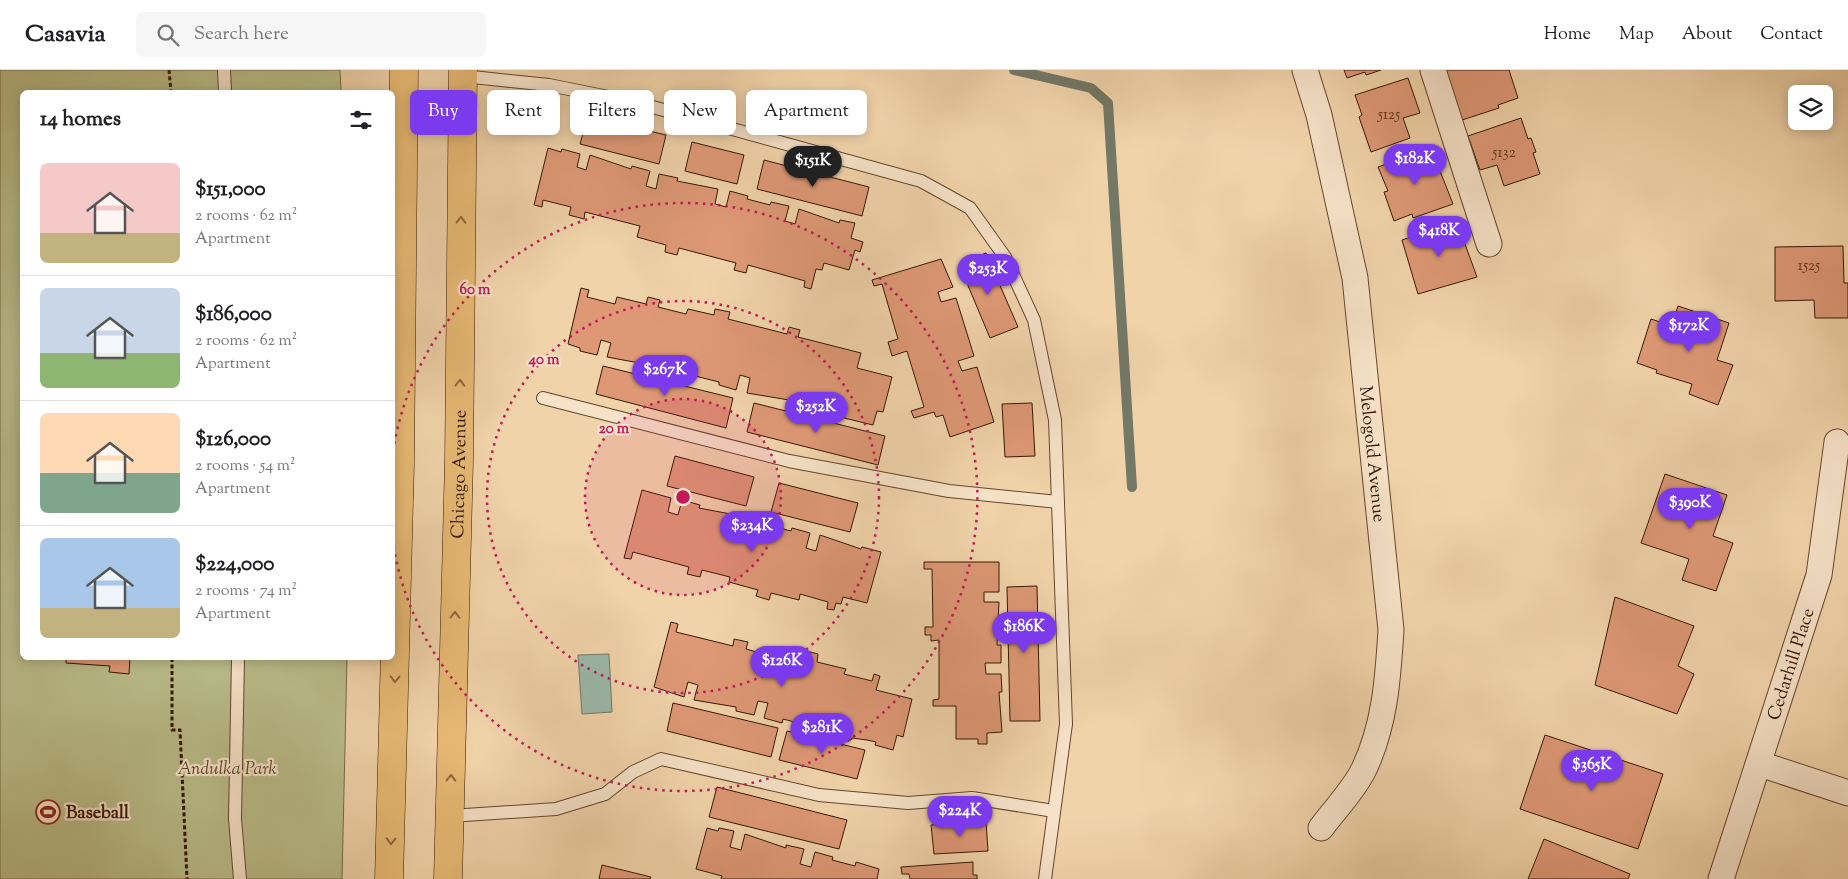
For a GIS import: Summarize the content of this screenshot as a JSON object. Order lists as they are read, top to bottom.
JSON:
{
  "streets": {
    "main road": ["Chicago Avenue"],
    "street": ["Melogold Avenue", "Cedarhill Place"]
  },
  "parks": ["Andulka Park"],
  "places": {
    "sports": ["Baseball"]
  },
  "house_numbers": ["5125", "5132", "1525"],
  "page": {
    "header": "Casavia",
    "search": "Search here",
    "nav": [
      "Home",
      "Map",
      "About",
      "Contact"
    ],
    "chip": [
      "Buy",
      "Rent",
      "Filters",
      "New",
      "Apartment"
    ],
    "heading": "14 homes",
    "price": [
      "$182K",
      "$151K",
      "$418K",
      "$253K",
      "$172K",
      "$267K",
      "$252K",
      "$390K",
      "$234K",
      "$186K",
      "$126K",
      "$281K",
      "$365K",
      "$224K"
    ],
    "list": [
      {
        "name": "$151,000",
        "note": "2 rooms · 62 m² · Apartment"
      },
      {
        "name": "$186,000",
        "note": "2 rooms · 62 m² · Apartment"
      },
      {
        "name": "$126,000",
        "note": "2 rooms · 54 m² · Apartment"
      },
      {
        "name": "$224,000",
        "note": "2 rooms · 74 m² · Apartment"
      }
    ]
  },
  "rings": ["60 m", "40 m", "20 m"]
}
